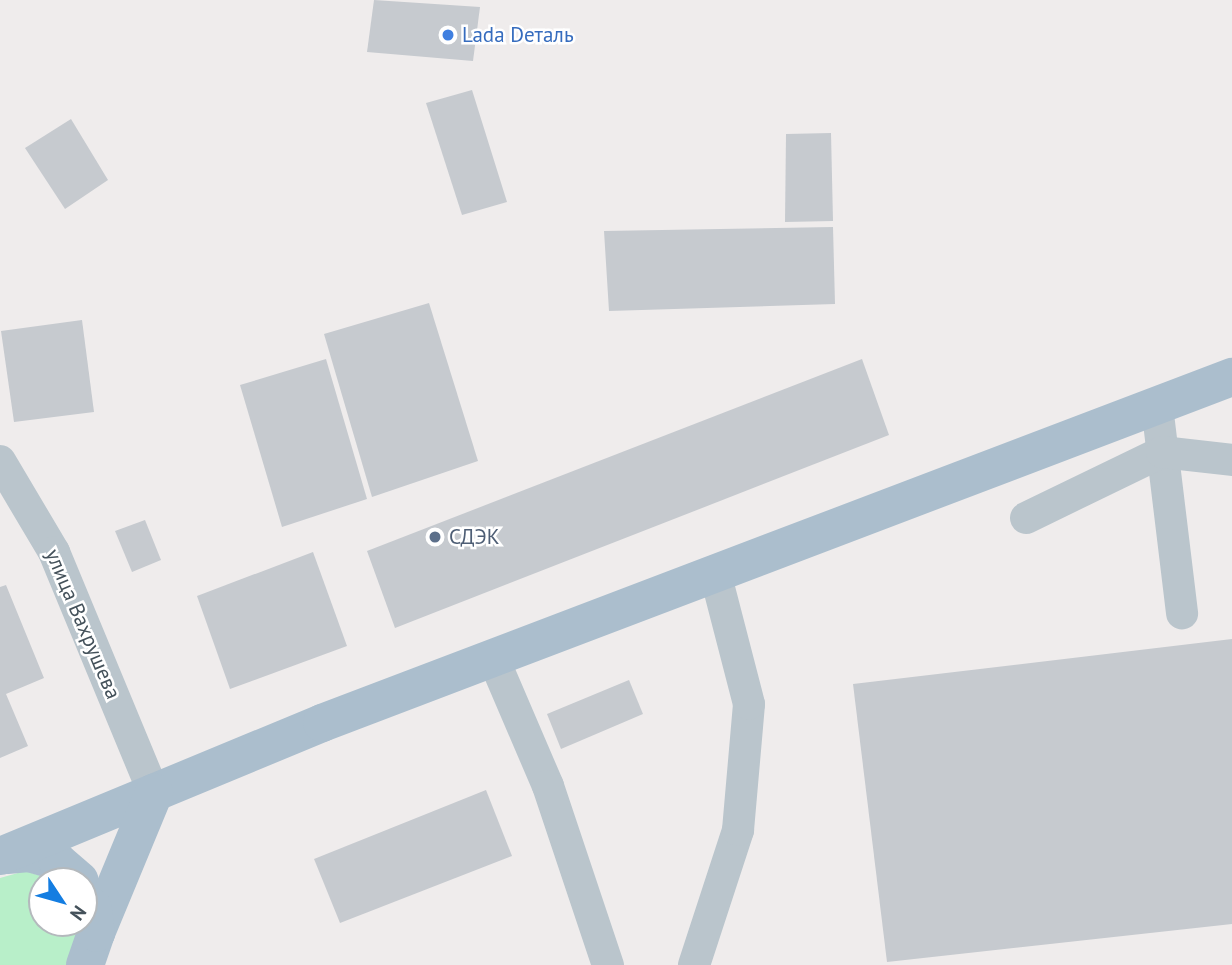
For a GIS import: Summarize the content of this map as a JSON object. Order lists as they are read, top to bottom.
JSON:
{
  "streets": {
    "street": ["улица Вахрушева"]
  },
  "places": ["Lada Dеталь", "СДЭК"],
  "north": "bottom right"
}
